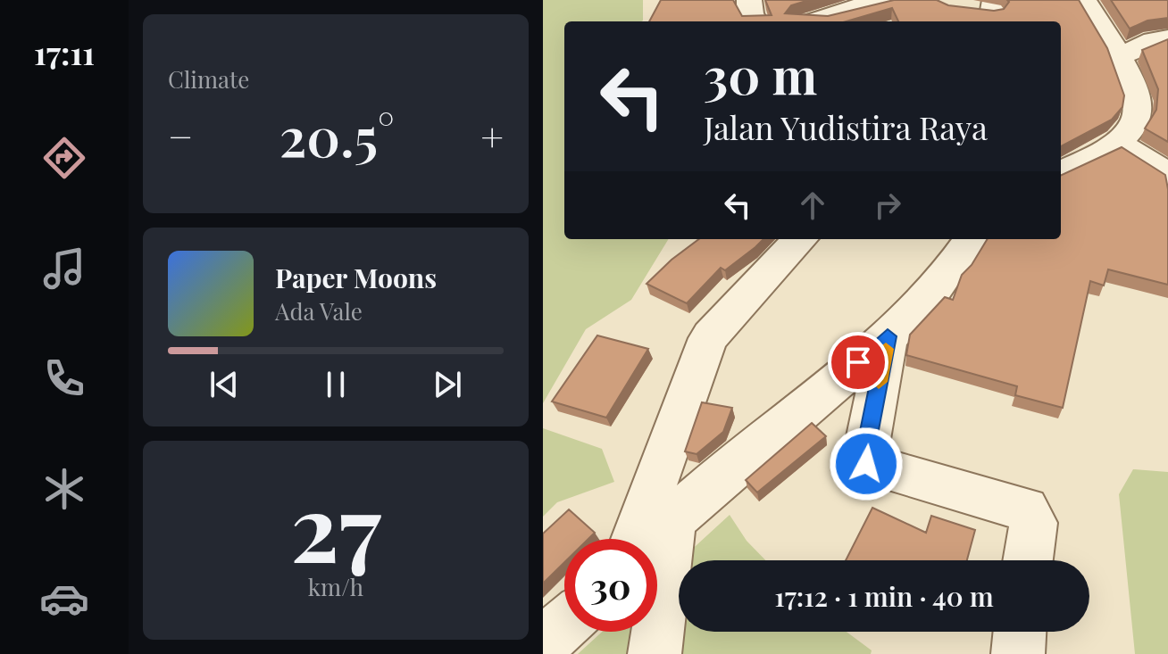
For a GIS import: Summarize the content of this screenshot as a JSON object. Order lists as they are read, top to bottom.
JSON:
{
  "page": {
    "tabs": "17:11",
    "tile": [
      "Climate",
      ["27", "km/h"]
    ],
    "turn": ["30 m", "Jalan Yudistira Raya"],
    "heat": ["−", "20.5°", "+"],
    "song": ["Paper Moons", "Ada Vale"],
    "limit": "30",
    "trip": "17:12 · 1 min · 40 m"
  }
}
